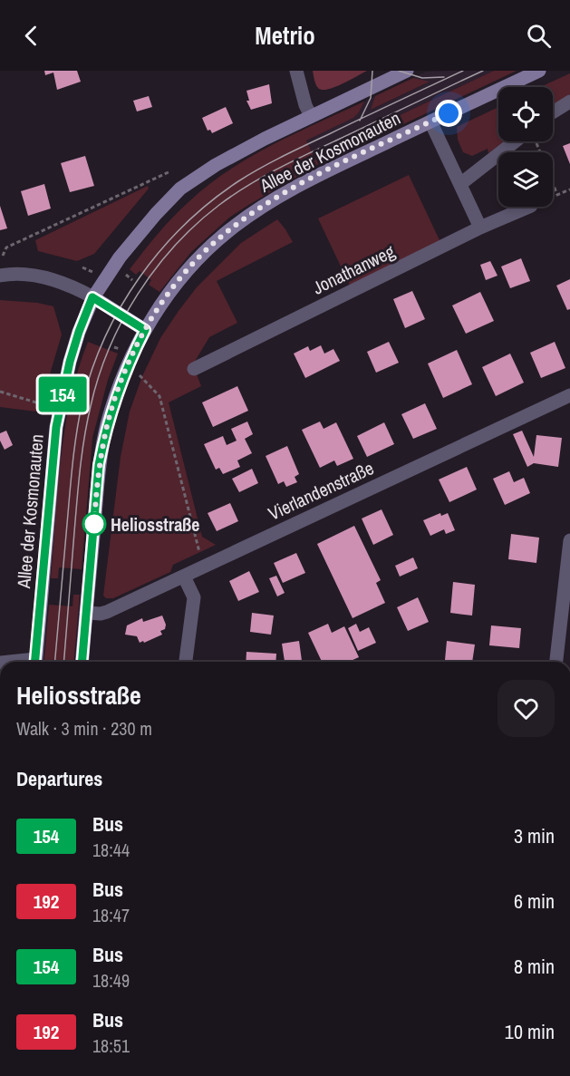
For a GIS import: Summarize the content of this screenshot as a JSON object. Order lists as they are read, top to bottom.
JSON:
{
  "streets": {
    "main road": ["Allee der Kosmonauten"],
    "street": ["Jonathanweg", "Vierlandenstraße"]
  },
  "crossings": [
    ["Allee der Kosmonauten", "Vierlandenstraße"]
  ],
  "places": ["Heliosstraße"],
  "lines": ["bus line 154"],
  "page": {
    "header": "Metrio",
    "on_map": "154",
    "heading": [
      ["Heliosstraße", "Walk · 3 min · 230 m"],
      "Departures"
    ],
    "list": [
      {
        "mark": "154",
        "name": "Bus",
        "note": "18:44",
        "value": "3 min"
      },
      {
        "mark": "192",
        "name": "Bus",
        "note": "18:47",
        "value": "6 min"
      },
      {
        "mark": "154",
        "name": "Bus",
        "note": "18:49",
        "value": "8 min"
      },
      {
        "mark": "192",
        "name": "Bus",
        "note": "18:51",
        "value": "10 min"
      }
    ]
  }
}
